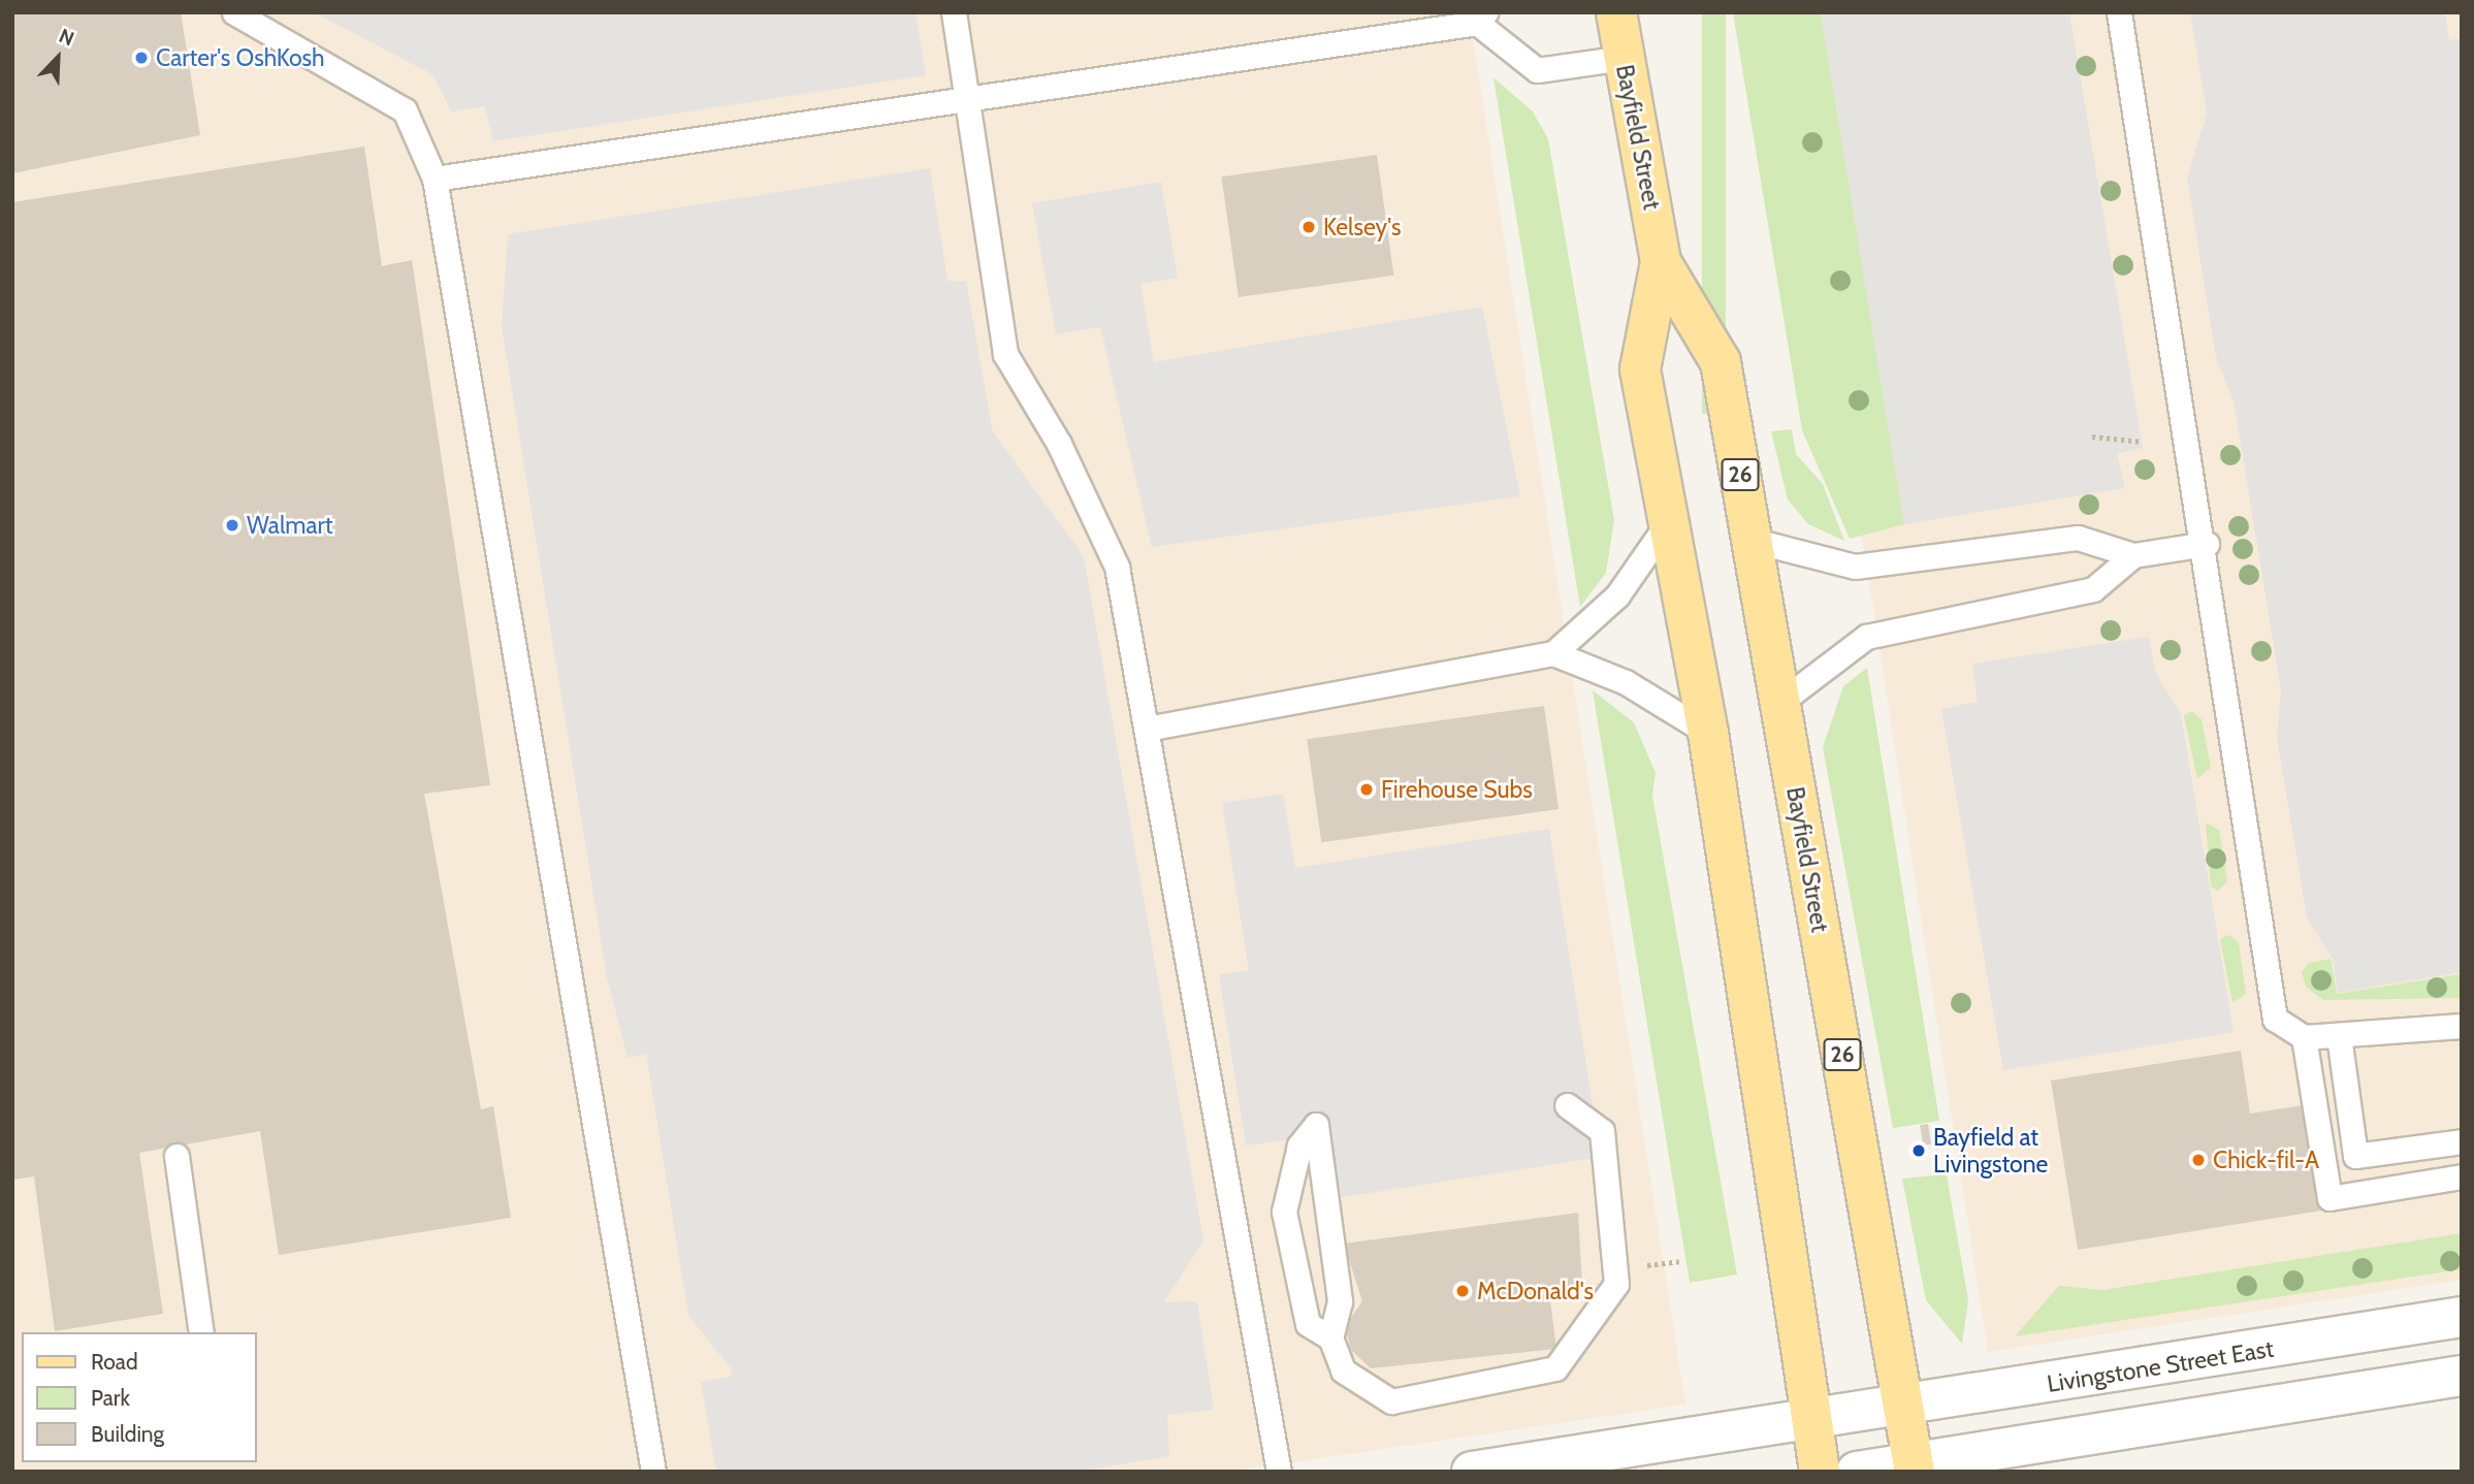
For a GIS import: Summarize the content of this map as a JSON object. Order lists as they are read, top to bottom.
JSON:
{
  "streets": {
    "main road": ["Bayfield Street", "26"],
    "street": ["Livingstone Street East"]
  },
  "crossings": [
    ["Bayfield Street", "Livingstone Street East"]
  ],
  "places": [
    "Carter's OshKosh",
    "Kelsey's",
    "Walmart",
    "Firehouse Subs",
    "Bayfield at Livingstone",
    "Chick-fil-A",
    "McDonald's"
  ],
  "legend": ["Road", "Park", "Building"],
  "north": "top right"
}
